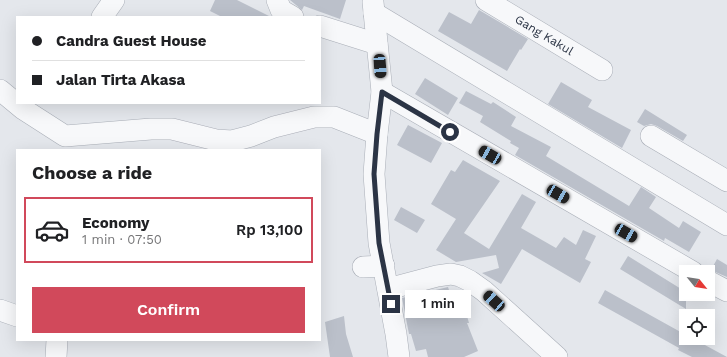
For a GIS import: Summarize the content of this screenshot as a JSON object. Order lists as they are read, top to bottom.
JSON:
{
  "streets": {
    "street": ["Gang Kakul"]
  },
  "north": "bottom right",
  "page": {
    "banner": ["Candra Guest House", "Jalan Tirta Akasa"],
    "heading": "Choose a ride",
    "list": [
      {
        "name": "Economy",
        "note": "1 min · 07:50",
        "value": "Rp 13,100"
      }
    ],
    "buttons": "Confirm",
    "bubble": "1 min"
  }
}
